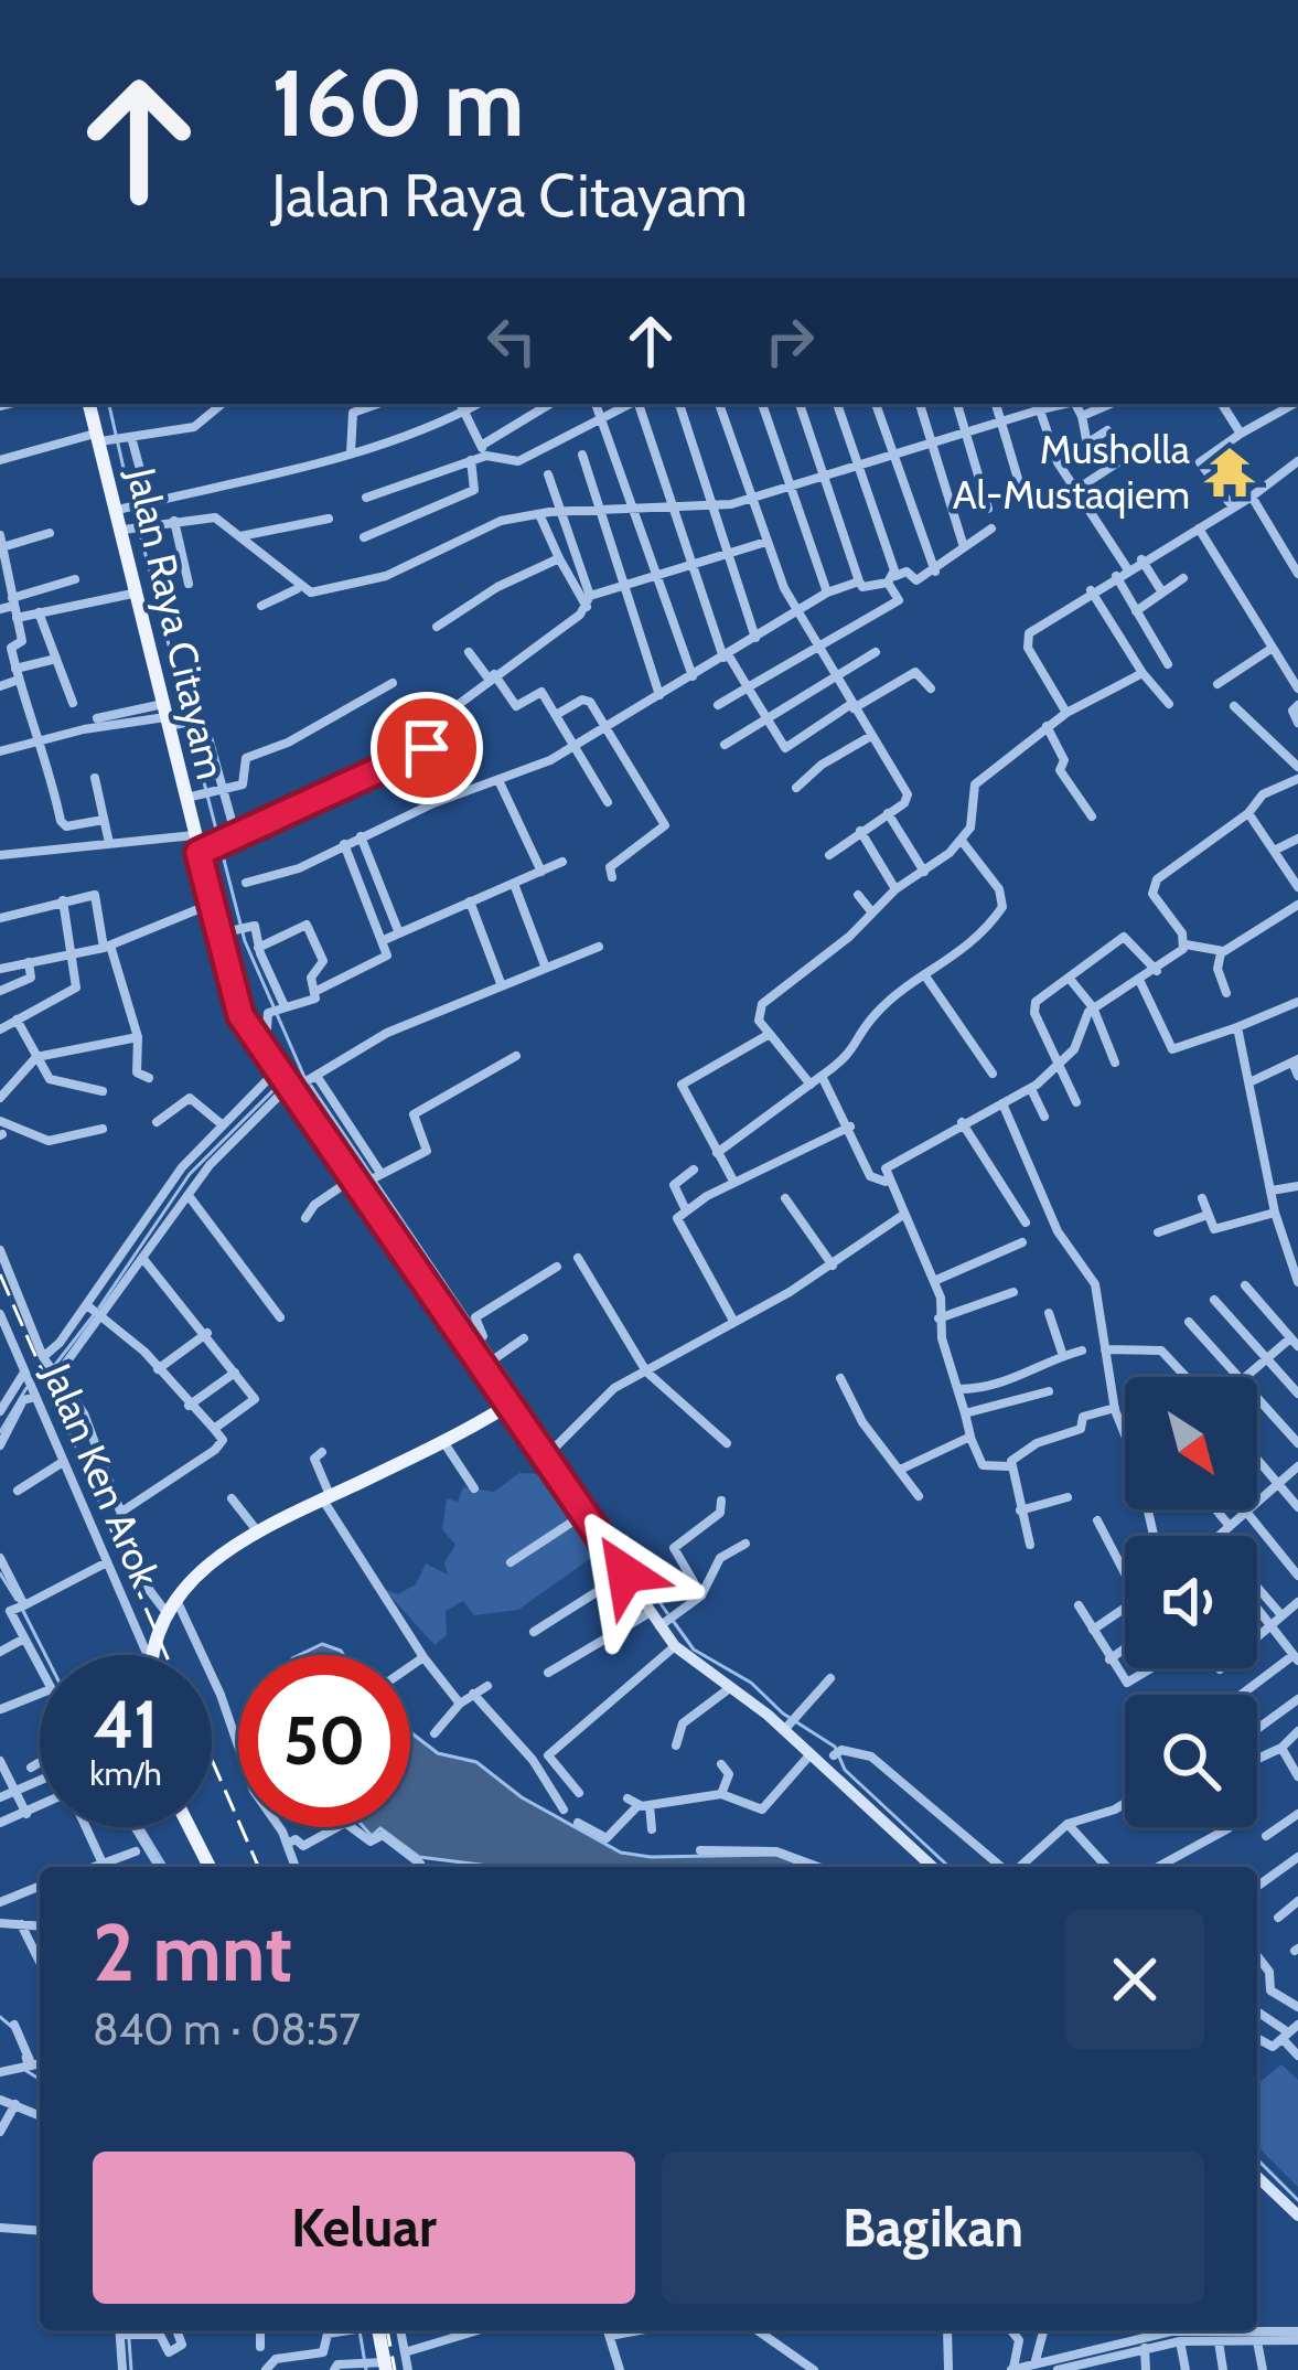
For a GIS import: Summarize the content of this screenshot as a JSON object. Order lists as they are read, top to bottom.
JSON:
{
  "streets": {
    "main road": ["Jalan Raya Citayam"],
    "street": ["Jalan Ken Arok"]
  },
  "places": {
    "temple": ["Musholla Al-Mustaqiem"]
  },
  "north": "bottom right",
  "page": {
    "turn": ["160 m", "Jalan Raya Citayam"],
    "speed": "41 km/h",
    "limit": "50",
    "heading": ["2 mnt", "840 m · 08:57"],
    "buttons": ["Keluar", "Bagikan"]
  }
}
